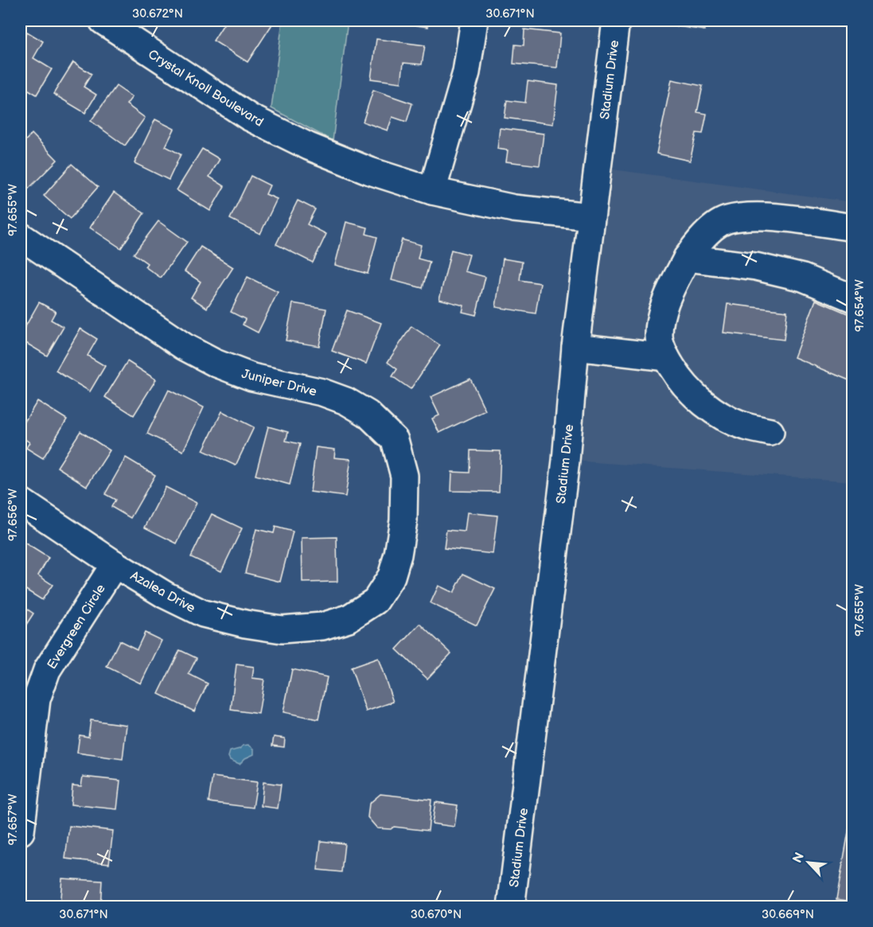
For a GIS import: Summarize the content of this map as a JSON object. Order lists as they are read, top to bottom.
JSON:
{
  "streets": {
    "street": [
      "Stadium Drive",
      "Crystal Knoll Boulevard",
      "Juniper Drive",
      "Azalea Drive",
      "Evergreen Circle"
    ]
  },
  "crossings": [
    ["Stadium Drive", "Crystal Knoll Boulevard"],
    ["Juniper Drive", "Azalea Drive"],
    ["Azalea Drive", "Evergreen Circle"]
  ],
  "north": "top left",
  "coordinates": [
    "30.672°N",
    "30.671°N",
    "97.655°W",
    "97.654°W",
    "97.656°W",
    "97.657°W",
    "30.670°N",
    "30.669°N"
  ]
}
